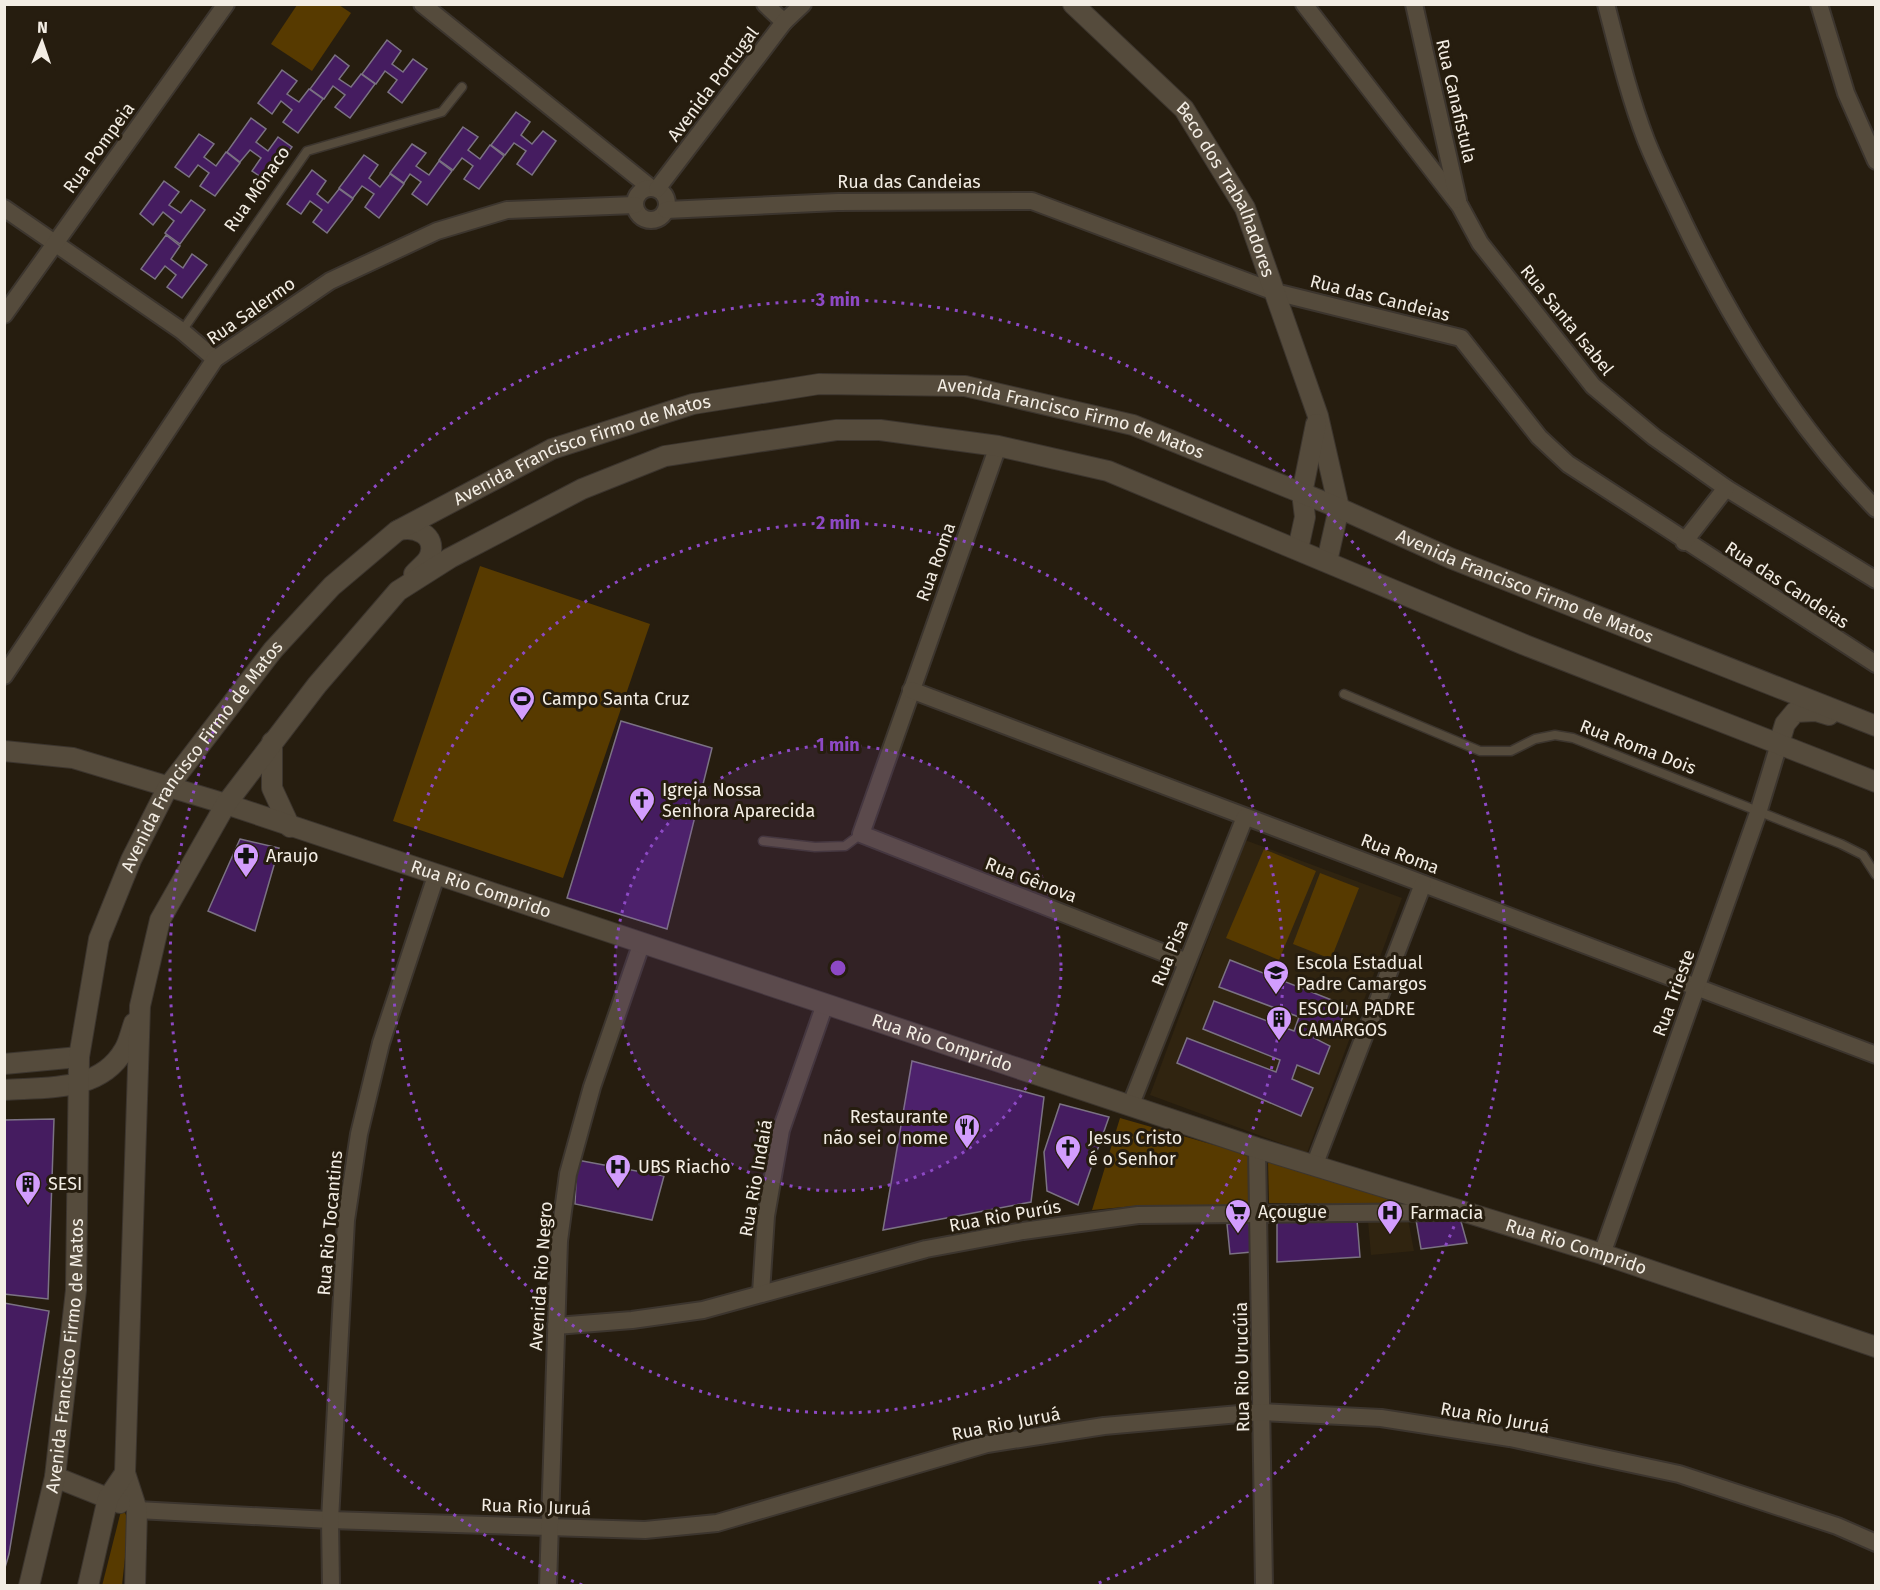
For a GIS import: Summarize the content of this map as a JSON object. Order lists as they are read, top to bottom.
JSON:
{
  "streets": {
    "street": [
      "Avenida Portugal",
      "Rua Canafistula",
      "Rua Pompeia",
      "Rua das Candeias",
      "Beco dos Trabalhadores",
      "Rua Salermo",
      "Rua Santa Isabel",
      "Avenida Francisco Firmo de Matos",
      "Rua Roma",
      "Rua Gênova",
      "Rua Rio Comprido",
      "Rua Pisa",
      "Rua Trieste",
      "Rua Rio Indaiá",
      "Rua Rio Purús",
      "Rua Rio Tocantins",
      "Avenida Rio Negro",
      "Rua Rio Urucúia",
      "Rua Rio Juruá"
    ],
    "lane": ["Rua Mônaco", "Rua Roma Dois"]
  },
  "crossings": [
    ["Avenida Portugal", "Rua das Candeias"],
    ["Avenida Portugal", "Rua Salermo"],
    ["Rua Canafistula", "Rua Santa Isabel"],
    ["Rua das Candeias", "Beco dos Trabalhadores"],
    ["Rua das Candeias", "Rua Salermo"],
    ["Beco dos Trabalhadores", "Avenida Francisco Firmo de Matos"],
    ["Avenida Francisco Firmo de Matos", "Rua Roma"],
    ["Avenida Francisco Firmo de Matos", "Rua Rio Comprido"],
    ["Avenida Francisco Firmo de Matos", "Rua Trieste"],
    ["Avenida Francisco Firmo de Matos", "Rua Rio Juruá"],
    ["Rua Roma", "Rua Gênova"],
    ["Rua Roma", "Rua Pisa"],
    ["Rua Roma", "Rua Trieste"],
    ["Rua Roma Dois", "Rua Trieste"],
    ["Rua Gênova", "Rua Pisa"],
    ["Rua Rio Comprido", "Rua Pisa"],
    ["Rua Rio Comprido", "Rua Trieste"],
    ["Rua Rio Comprido", "Rua Rio Indaiá"],
    ["Rua Rio Comprido", "Rua Rio Purús"],
    ["Rua Rio Comprido", "Rua Rio Tocantins"],
    ["Rua Rio Comprido", "Avenida Rio Negro"],
    ["Rua Rio Comprido", "Rua Rio Urucúia"],
    ["Rua Rio Indaiá", "Rua Rio Purús"],
    ["Rua Rio Purús", "Avenida Rio Negro"],
    ["Rua Rio Purús", "Rua Rio Urucúia"],
    ["Rua Rio Tocantins", "Rua Rio Juruá"],
    ["Avenida Rio Negro", "Rua Rio Juruá"],
    ["Rua Rio Urucúia", "Rua Rio Juruá"]
  ],
  "places": {
    "sports": ["Campo Santa Cruz"],
    "church": ["Igreja Nossa Senhora Aparecida", "Jesus Cristo é o Senhor"],
    "pharmacy": ["Araujo"],
    "school or university": ["Escola Estadual Padre Camargos"],
    "building": ["ESCOLA PADRE CAMARGOS", "SESI"],
    "restaurant": ["Restaurante não sei o nome"],
    "hospital": ["UBS Riacho", "Farmacia"],
    "supermarket": ["Açougue"]
  },
  "north": "top",
  "rings": ["3 min", "2 min", "1 min"]
}
